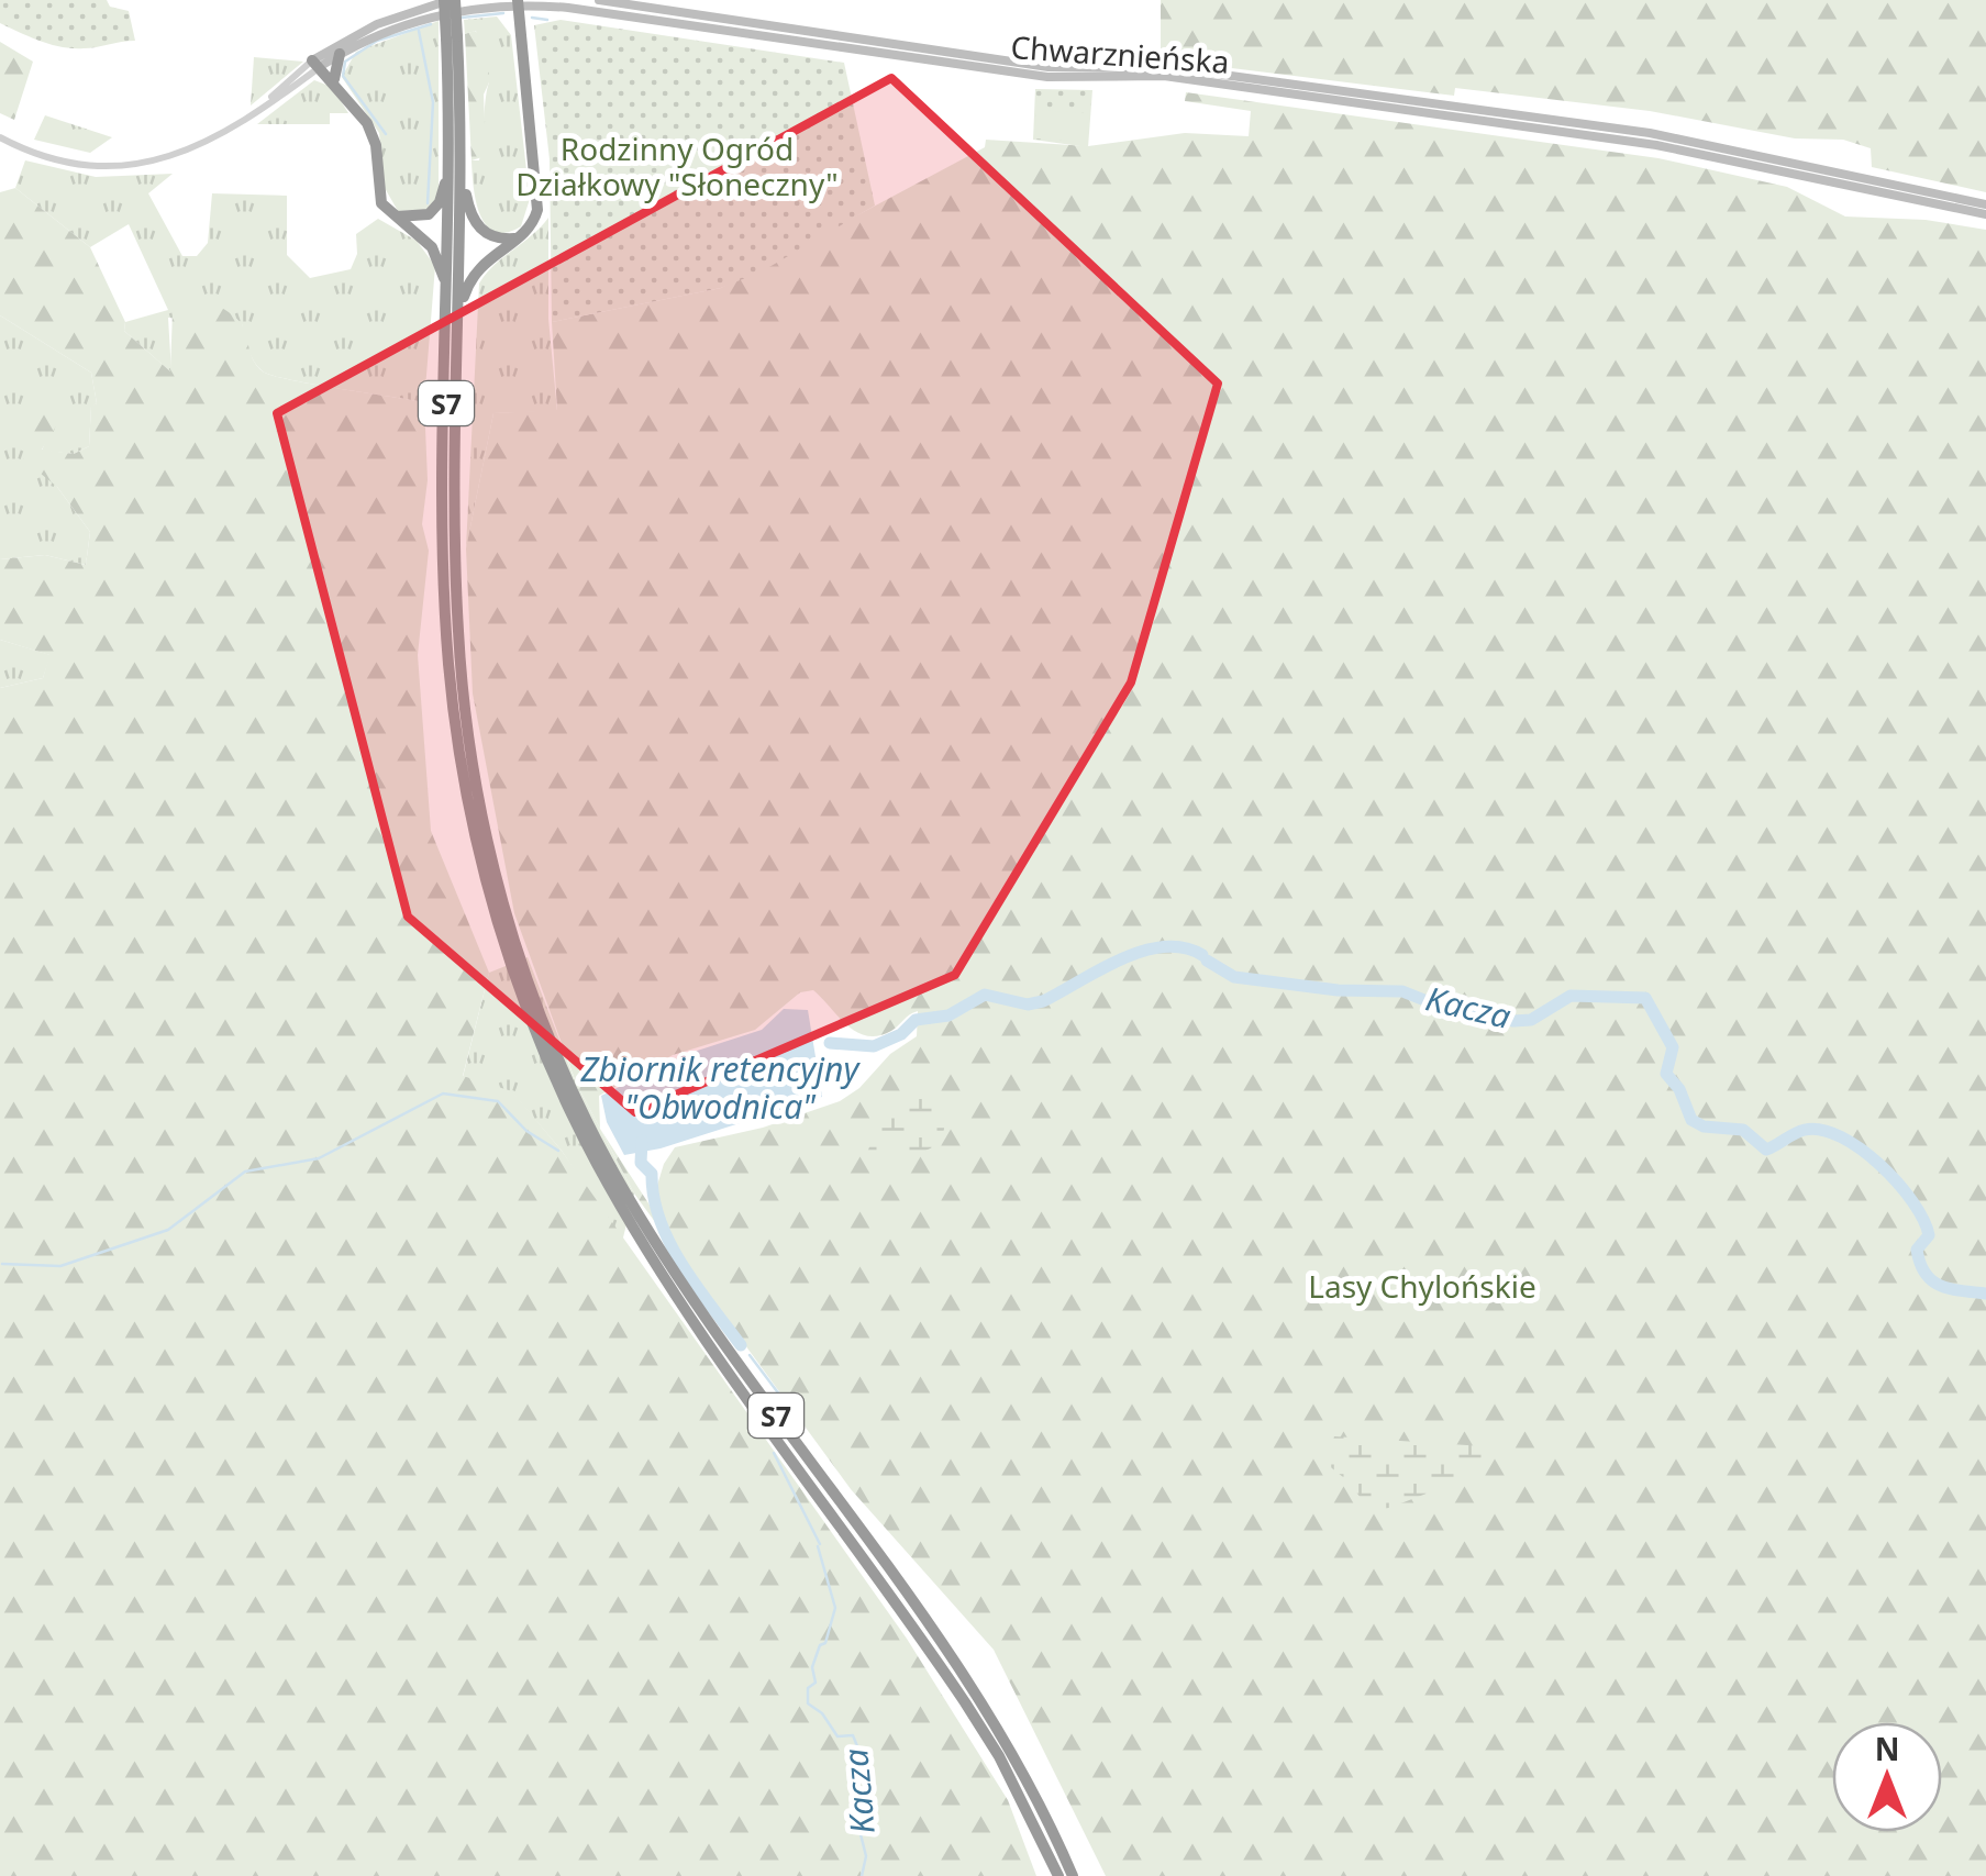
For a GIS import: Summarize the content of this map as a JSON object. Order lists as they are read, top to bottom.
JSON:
{
  "streets": {
    "highway": ["S7"],
    "main road": ["Chwarznieńska"]
  },
  "crossings": [
    ["Chwarznieńska", "S7"]
  ],
  "water": ["Kacza", "Zbiornik retencyjny \"Obwodnica\""],
  "parks": ["Rodzinny Ogród Działkowy \"Słoneczny\"", "Lasy Chylońskie"],
  "north": "top"
}
